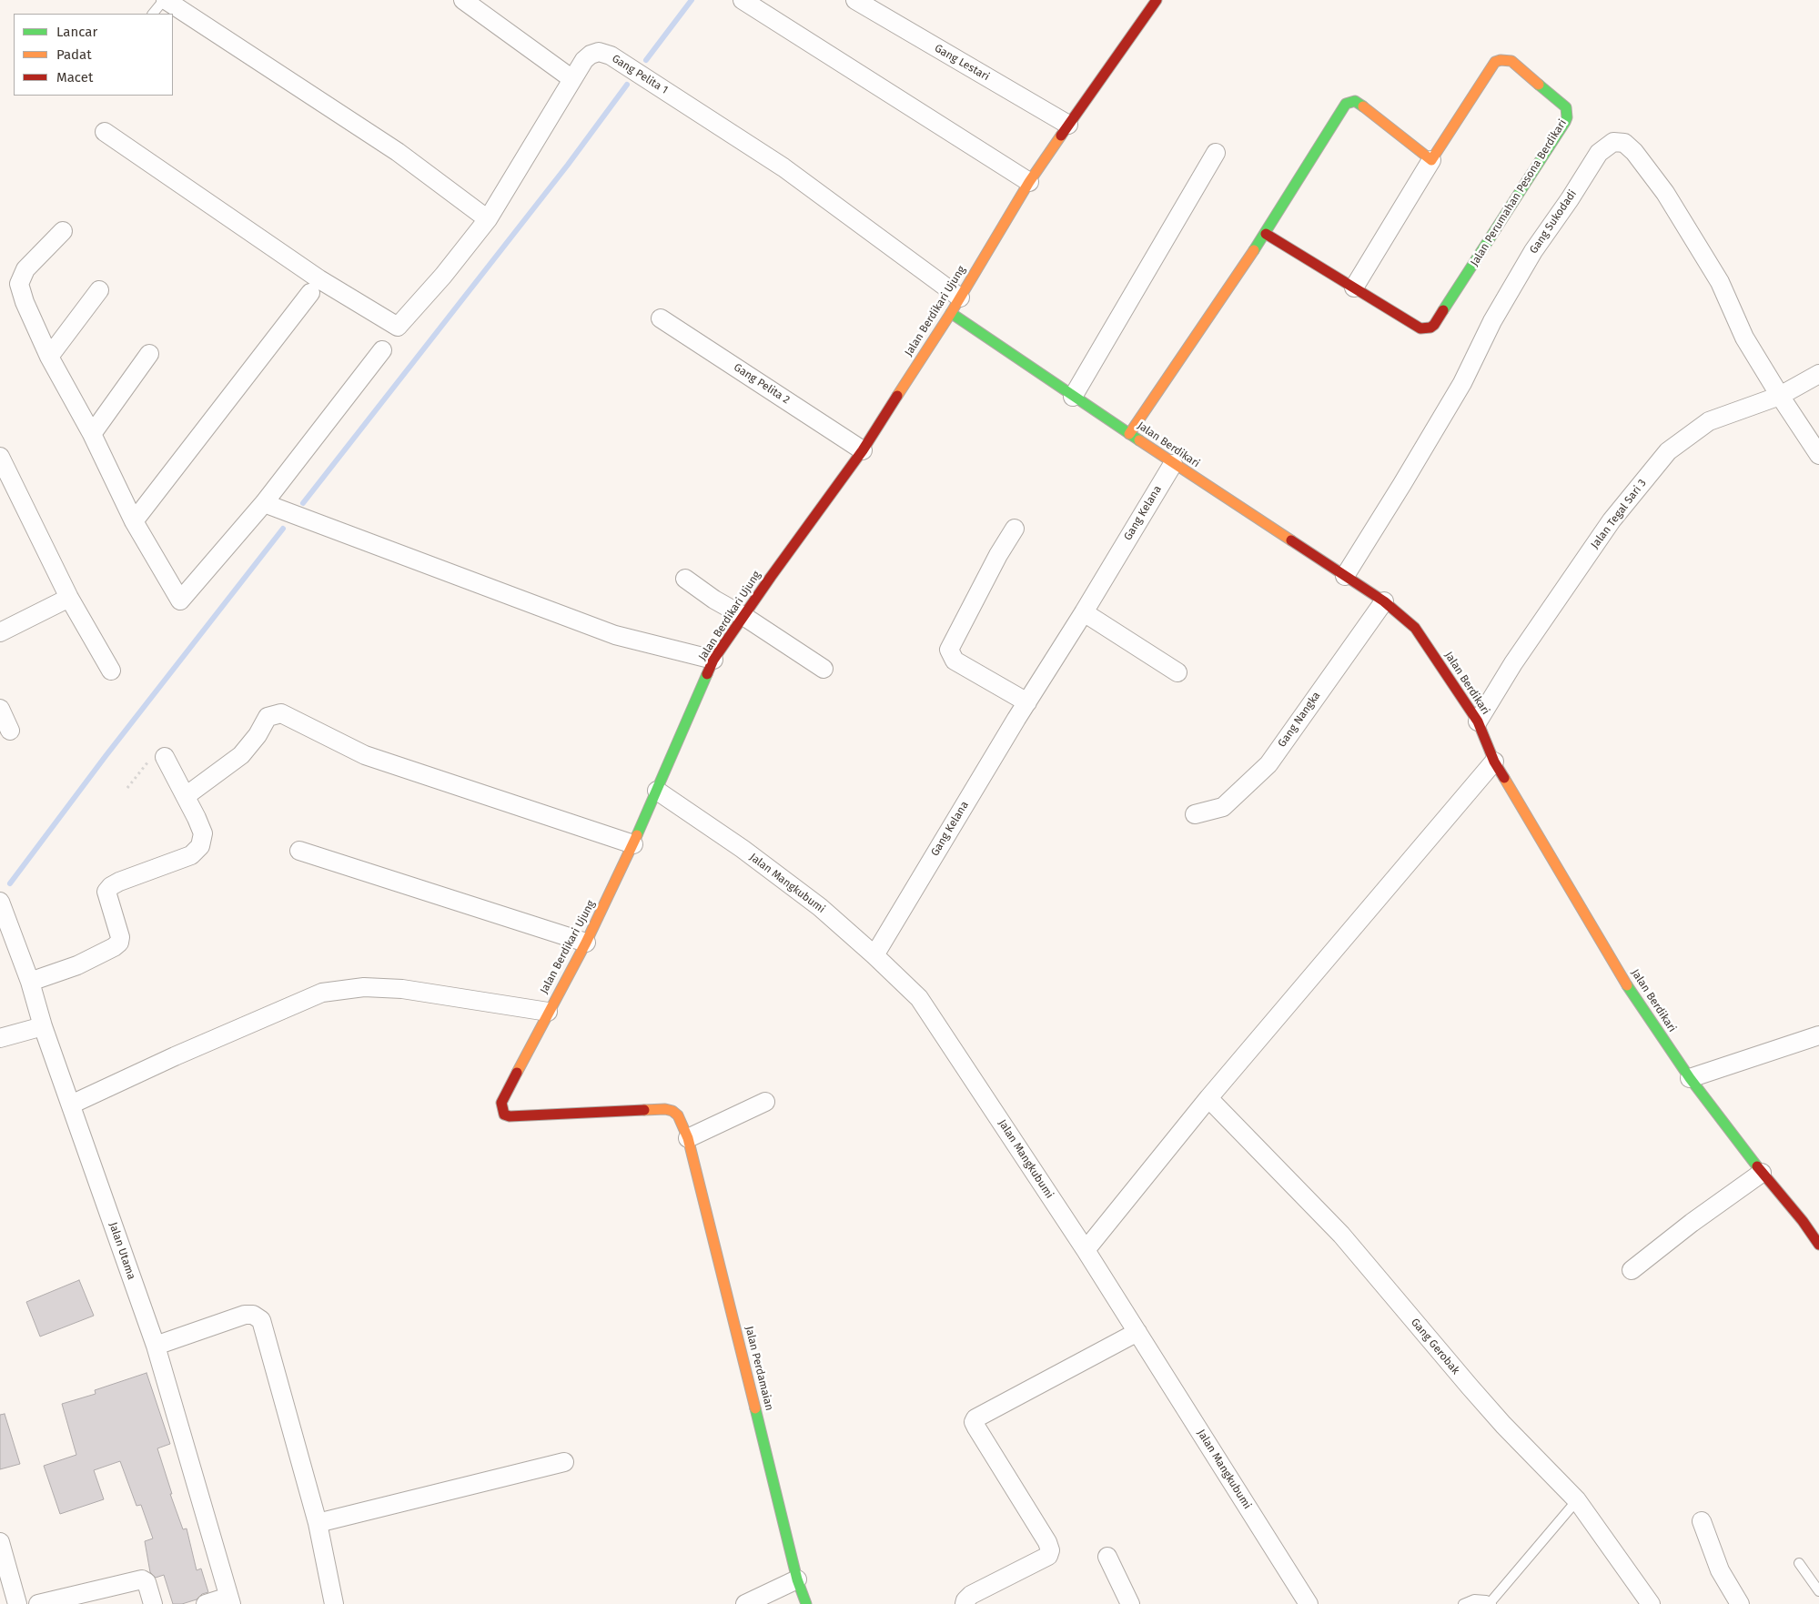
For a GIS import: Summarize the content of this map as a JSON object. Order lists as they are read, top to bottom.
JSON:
{
  "streets": {
    "street": [
      "Gang Lestari",
      "Gang Pelita 1",
      "Jalan Perumahan Pesona Berdikari",
      "Gang Sukodadi",
      "Jalan Berdikari Ujung",
      "Gang Pelita 2",
      "Jalan Berdikari",
      "Gang Kelana",
      "Jalan Tegal Sari 3",
      "Gang Nangka",
      "Jalan Mangkubumi",
      "Jalan Utama",
      "Gang Gerobak",
      "Jalan Perdamaian"
    ]
  },
  "crossings": [
    ["Gang Lestari", "Jalan Berdikari Ujung"],
    ["Gang Pelita 1", "Jalan Berdikari Ujung"],
    ["Gang Pelita 1", "Jalan Berdikari"],
    ["Gang Sukodadi", "Jalan Berdikari"],
    ["Gang Sukodadi", "Jalan Tegal Sari 3"],
    ["Jalan Berdikari Ujung", "Gang Pelita 2"],
    ["Jalan Berdikari Ujung", "Jalan Berdikari"],
    ["Jalan Berdikari Ujung", "Jalan Mangkubumi"],
    ["Jalan Berdikari Ujung", "Jalan Perdamaian"],
    ["Jalan Berdikari", "Gang Kelana"],
    ["Jalan Berdikari", "Jalan Tegal Sari 3"],
    ["Jalan Berdikari", "Gang Nangka"],
    ["Gang Kelana", "Jalan Mangkubumi"]
  ],
  "legend": ["Lancar", "Padat", "Macet"]
}
